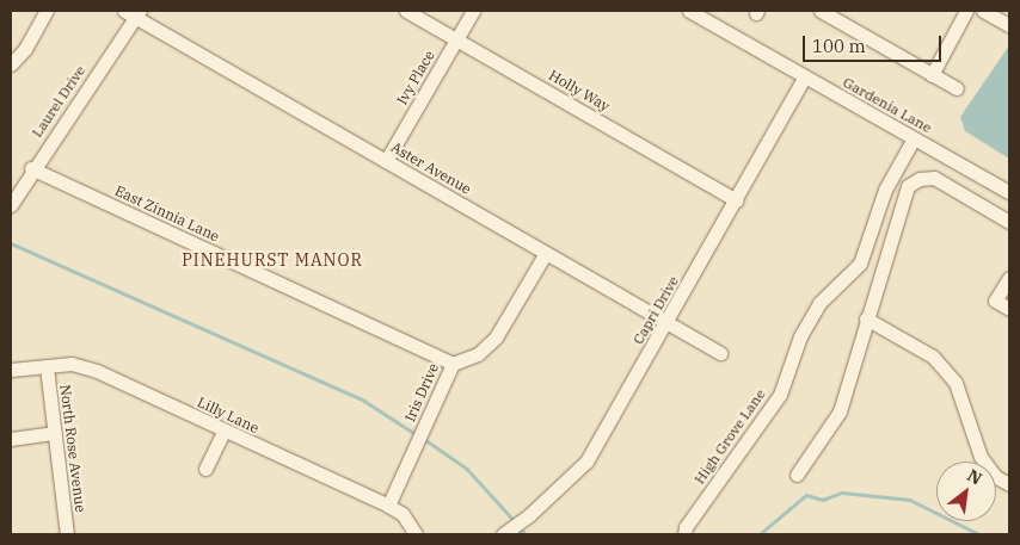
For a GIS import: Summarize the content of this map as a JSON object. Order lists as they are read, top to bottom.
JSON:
{
  "streets": {
    "street": [
      "Ivy Place",
      "Holly Way",
      "Laurel Drive",
      "Gardenia Lane",
      "Aster Avenue",
      "East Zinnia Lane",
      "Capri Drive",
      "Iris Drive",
      "Lilly Lane",
      "High Grove Lane",
      "North Rose Avenue"
    ]
  },
  "crossings": [
    ["Ivy Place", "Holly Way"],
    ["Ivy Place", "Aster Avenue"],
    ["Holly Way", "Capri Drive"],
    ["Laurel Drive", "Aster Avenue"],
    ["Laurel Drive", "East Zinnia Lane"],
    ["Gardenia Lane", "Capri Drive"],
    ["Gardenia Lane", "High Grove Lane"],
    ["Aster Avenue", "Capri Drive"],
    ["Aster Avenue", "Iris Drive"],
    ["East Zinnia Lane", "Iris Drive"],
    ["Iris Drive", "Lilly Lane"],
    ["Lilly Lane", "North Rose Avenue"]
  ],
  "districts": ["PINEHURST MANOR"],
  "scale_bar": "100 m",
  "north": "top right"
}
